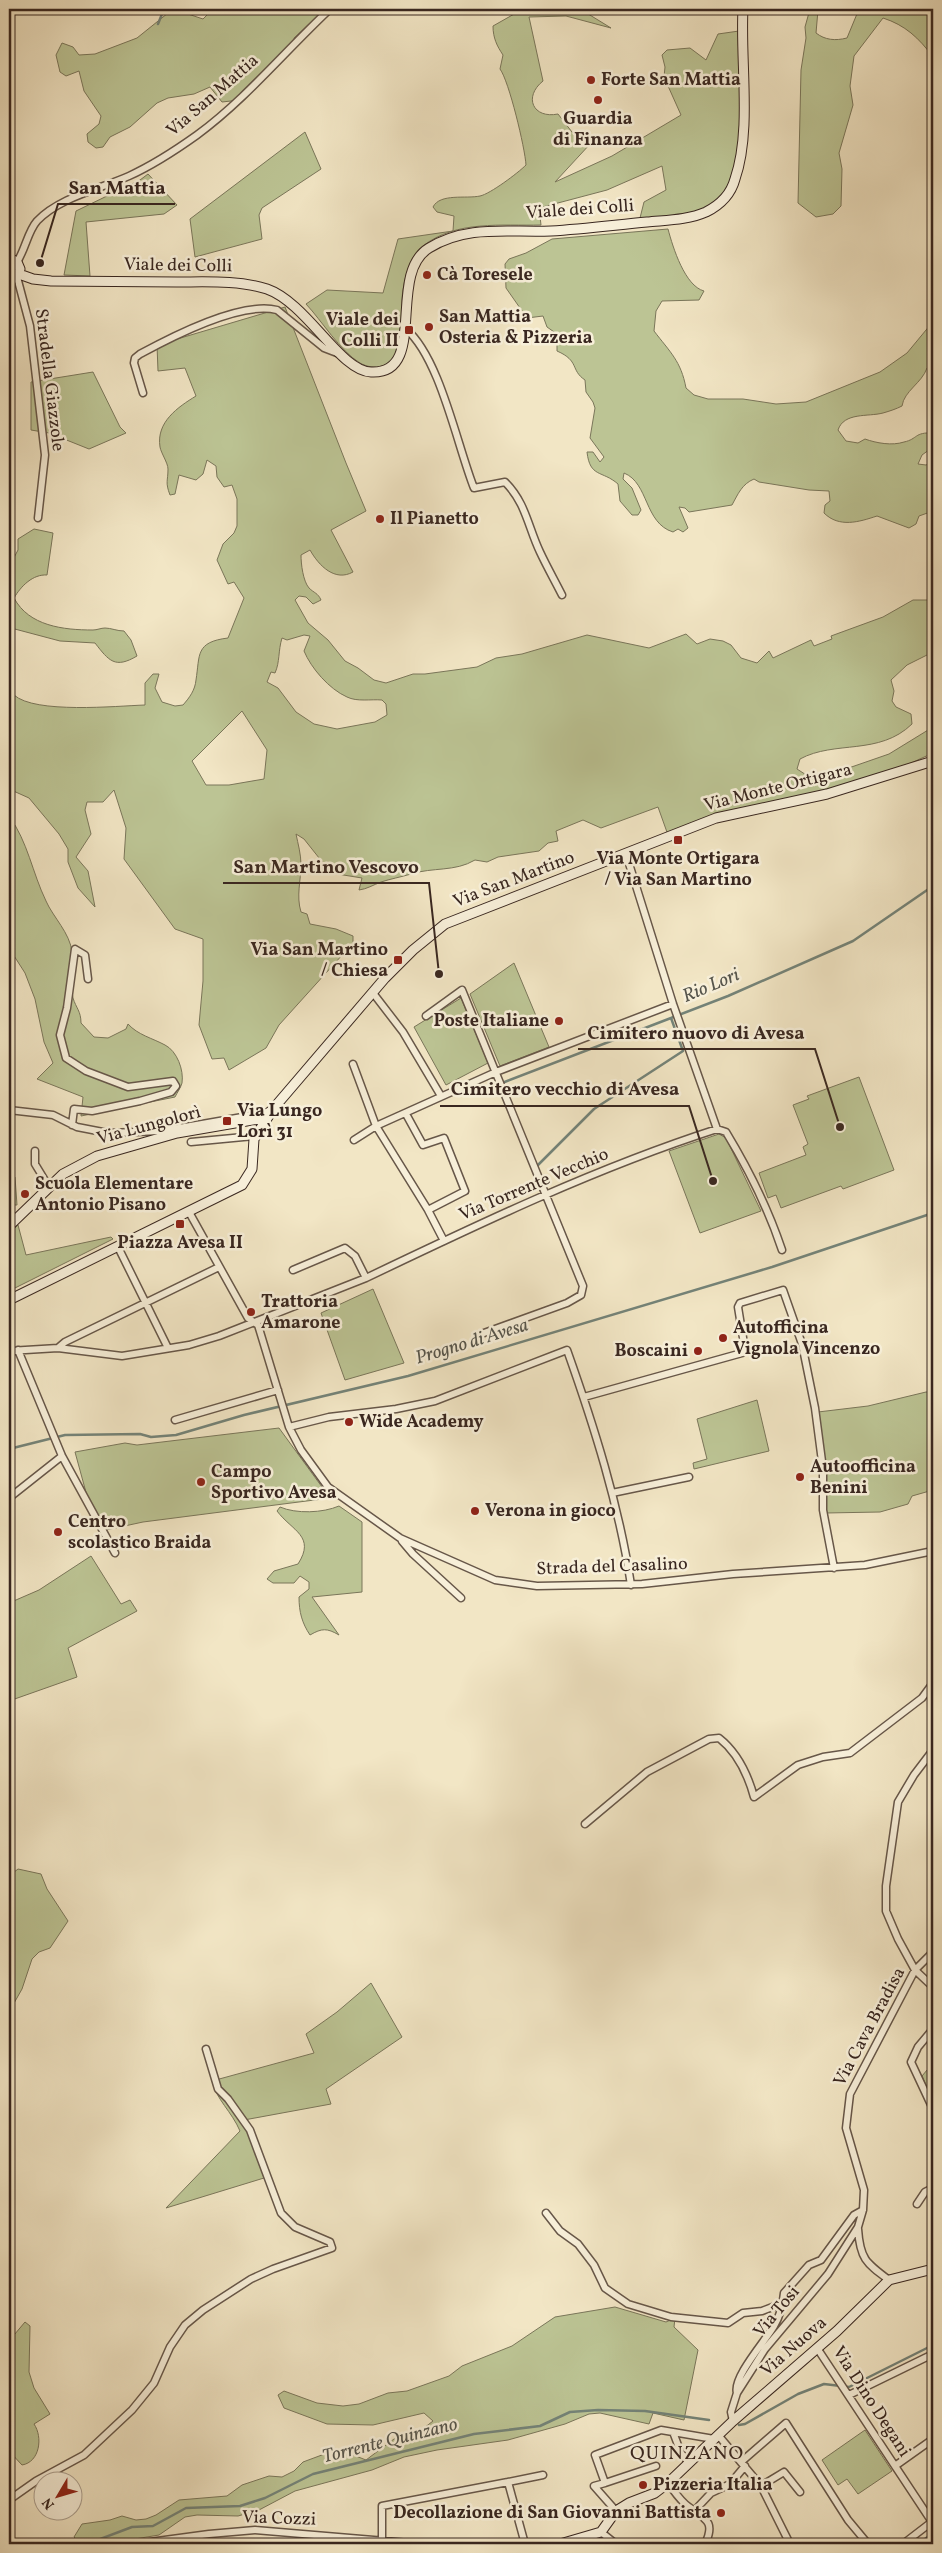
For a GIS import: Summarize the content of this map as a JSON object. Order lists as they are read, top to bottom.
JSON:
{
  "streets": {
    "street": [
      "Via San Mattia",
      "Viale dei Colli",
      "Stradella Giazzole",
      "Via Monte Ortigara",
      "Via San Martino",
      "Via Lungolorì",
      "Via Torrente Vecchio",
      "Strada del Casalino",
      "Via Cava Bradisa",
      "Via Tosi",
      "Via Nuova",
      "Via Dino Degani",
      "Via Cozzi"
    ]
  },
  "crossings": [
    ["Viale dei Colli", "Stradella Giazzole"],
    ["Via Monte Ortigara", "Via San Martino"],
    ["Via San Martino", "Via Lungolorì"],
    ["Via Torrente Vecchio", "Strada del Casalino"],
    ["Via Cava Bradisa", "Via Tosi"],
    ["Via Tosi", "Via Nuova"],
    ["Via Nuova", "Via Dino Degani"]
  ],
  "districts": ["QUINZANO"],
  "water": ["Rio Lori", "Progno di Avesa", "Torrente Quinzano"],
  "places": {
    "other": [
      "Forte San Mattia",
      "Guardia di Finanza",
      "San Mattia",
      "Cà Toresele",
      "San Mattia Osteria & Pizzeria",
      "Il Pianetto",
      "San Martino Vescovo",
      "Poste Italiane",
      "Cimitero nuovo di Avesa",
      "Cimitero vecchio di Avesa",
      "Scuola Elementare Antonio Pisano",
      "Trattoria Amarone",
      "Autofficina Vignola Vincenzo",
      "Boscaini",
      "Wide Academy",
      "Autoofficina Benini",
      "Campo Sportivo Avesa",
      "Verona in gioco",
      "Centro scolastico Braida",
      "Pizzeria Italia",
      "Decollazione di San Giovanni Battista"
    ],
    "transit": [
      "Viale dei Colli II",
      "Via Monte Ortigara / Via San Martino",
      "Via San Martino / Chiesa",
      "Via Lungo Lorì 31",
      "Piazza Avesa II"
    ]
  },
  "north": "bottom left"
}
